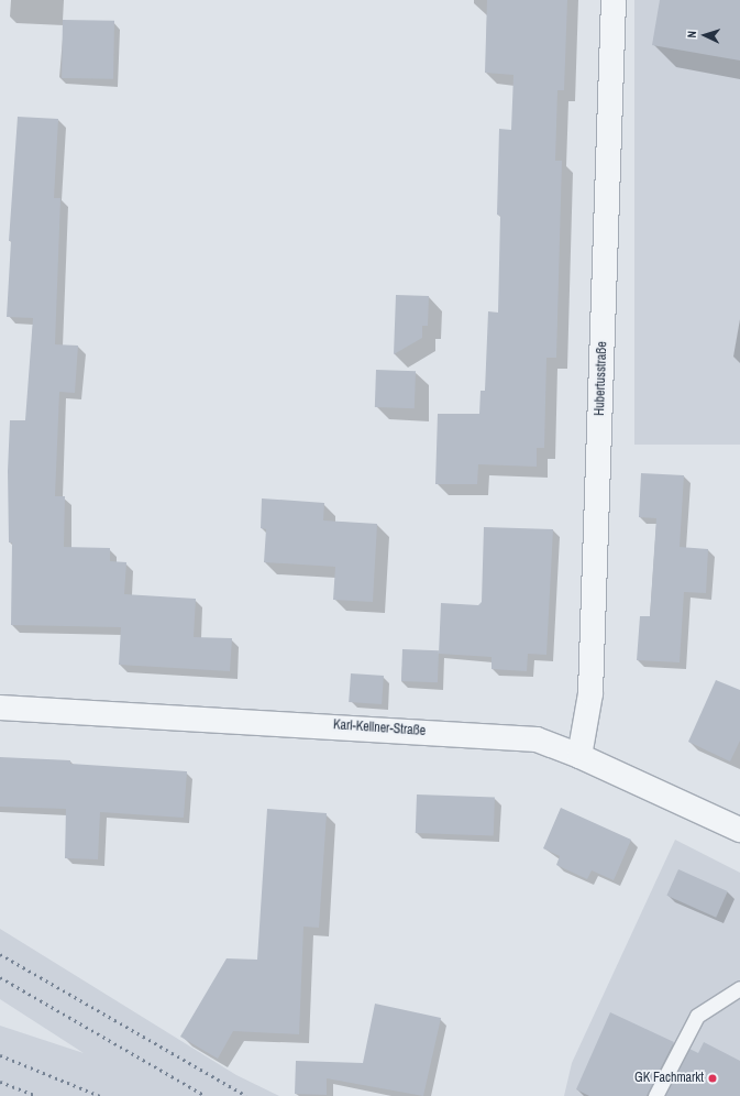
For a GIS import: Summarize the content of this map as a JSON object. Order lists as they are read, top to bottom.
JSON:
{
  "streets": {
    "street": ["Hubertusstraße", "Karl-Kellner-Straße"]
  },
  "crossings": [
    ["Hubertusstraße", "Karl-Kellner-Straße"]
  ],
  "places": ["GK Fachmarkt"],
  "north": "left"
}
